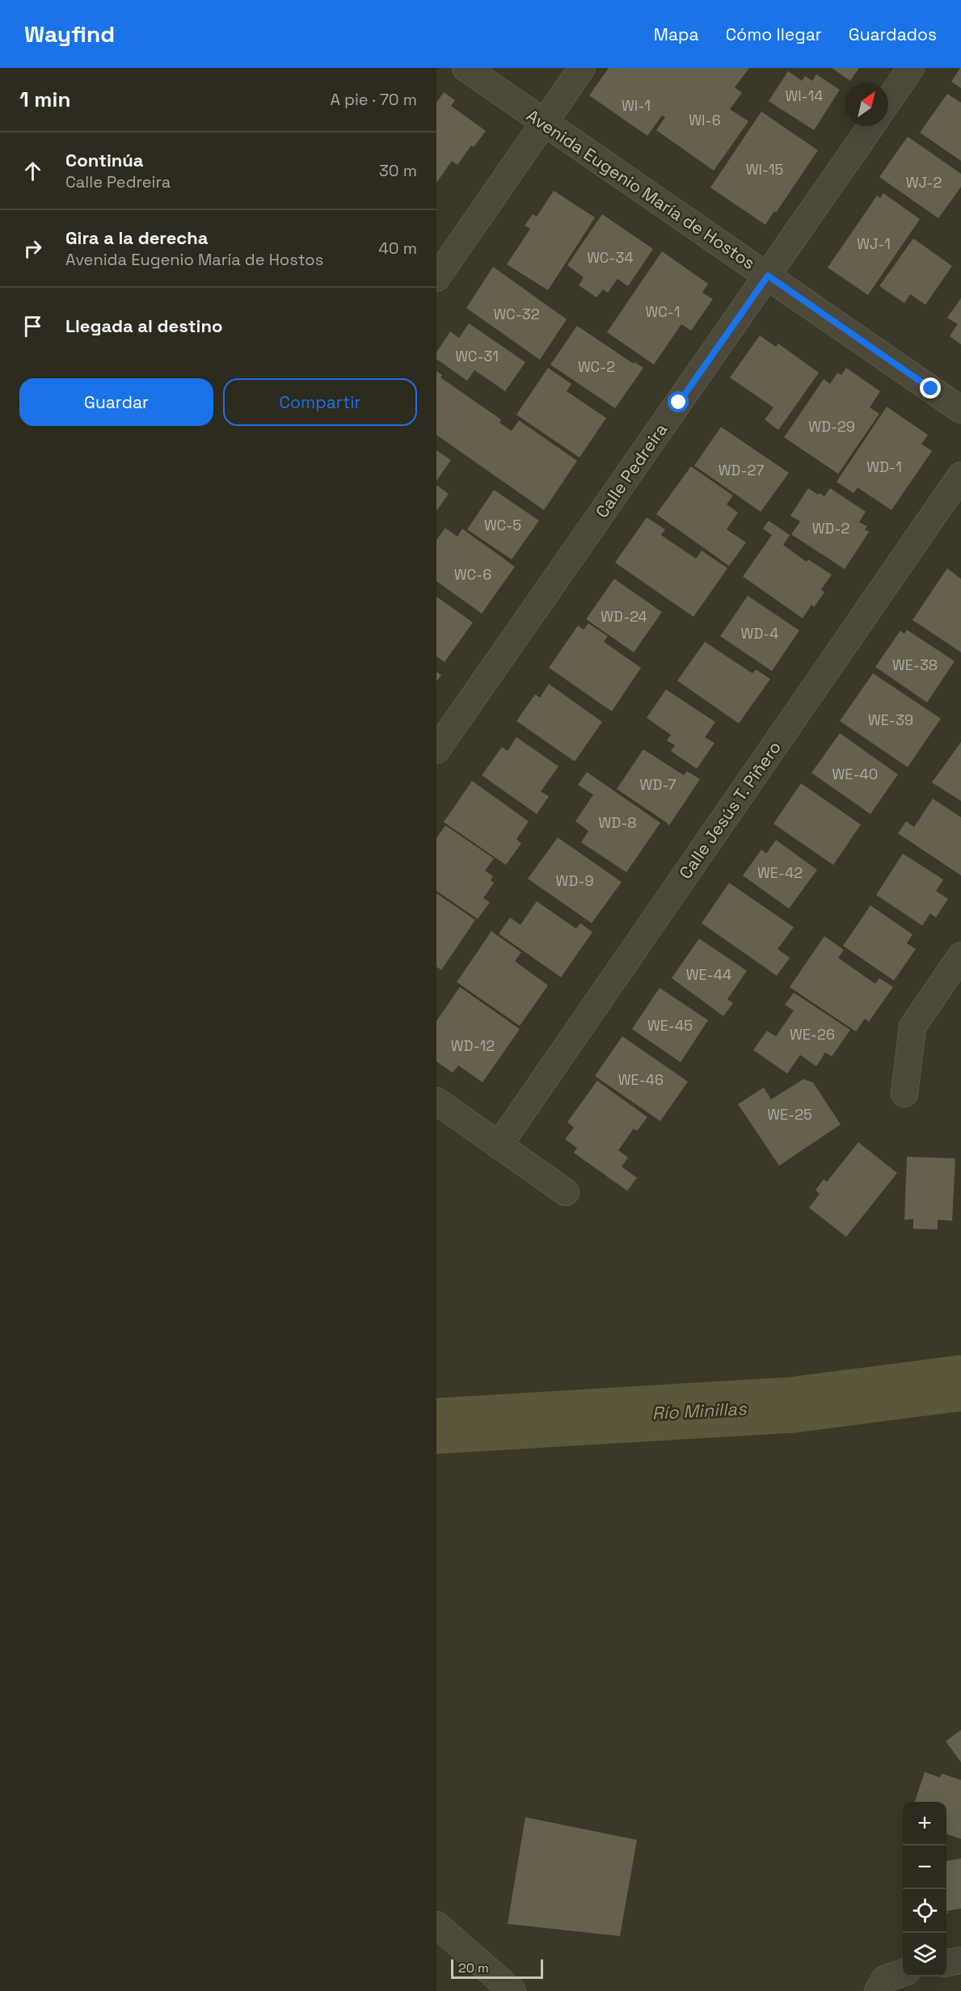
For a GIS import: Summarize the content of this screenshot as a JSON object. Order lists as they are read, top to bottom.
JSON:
{
  "streets": {
    "street": ["Avenida Eugenio María de Hostos", "Calle Pedreira", "Calle Jesús T. Piñero"]
  },
  "crossings": [
    ["Avenida Eugenio María de Hostos", "Calle Pedreira"]
  ],
  "water": ["Río Minillas"],
  "house_numbers": [
    "WI-14",
    "WI-1",
    "WI-6",
    "WI-15",
    "WJ-2",
    "WJ-1",
    "WC-34",
    "WC-1",
    "WC-32",
    "WC-31",
    "WC-2",
    "WD-29",
    "WD-1",
    "WD-27",
    "WC-5",
    "WD-2",
    "WC-6",
    "WD-24",
    "WD-4",
    "WE-38",
    "WE-39",
    "WE-40",
    "WD-7",
    "WD-8",
    "WE-42",
    "WD-9",
    "WE-44",
    "WE-45",
    "WE-26",
    "WD-12",
    "WE-46",
    "WE-25"
  ],
  "scale_bar": "20 m",
  "north": "top right",
  "page": {
    "header": "Wayfind",
    "nav": ["Mapa", "Cómo llegar", "Guardados"],
    "heading": ["1 min", "A pie · 70 m"],
    "list": [
      ["Continúa", "Calle Pedreira", "30 m"],
      ["Gira a la derecha", "Avenida Eugenio María de Hostos", "40 m"],
      "Llegada al destino"
    ],
    "buttons": ["Guardar", "Compartir"],
    "map_buttons": ["+", "−"],
    "scale": "20 m"
  }
}
